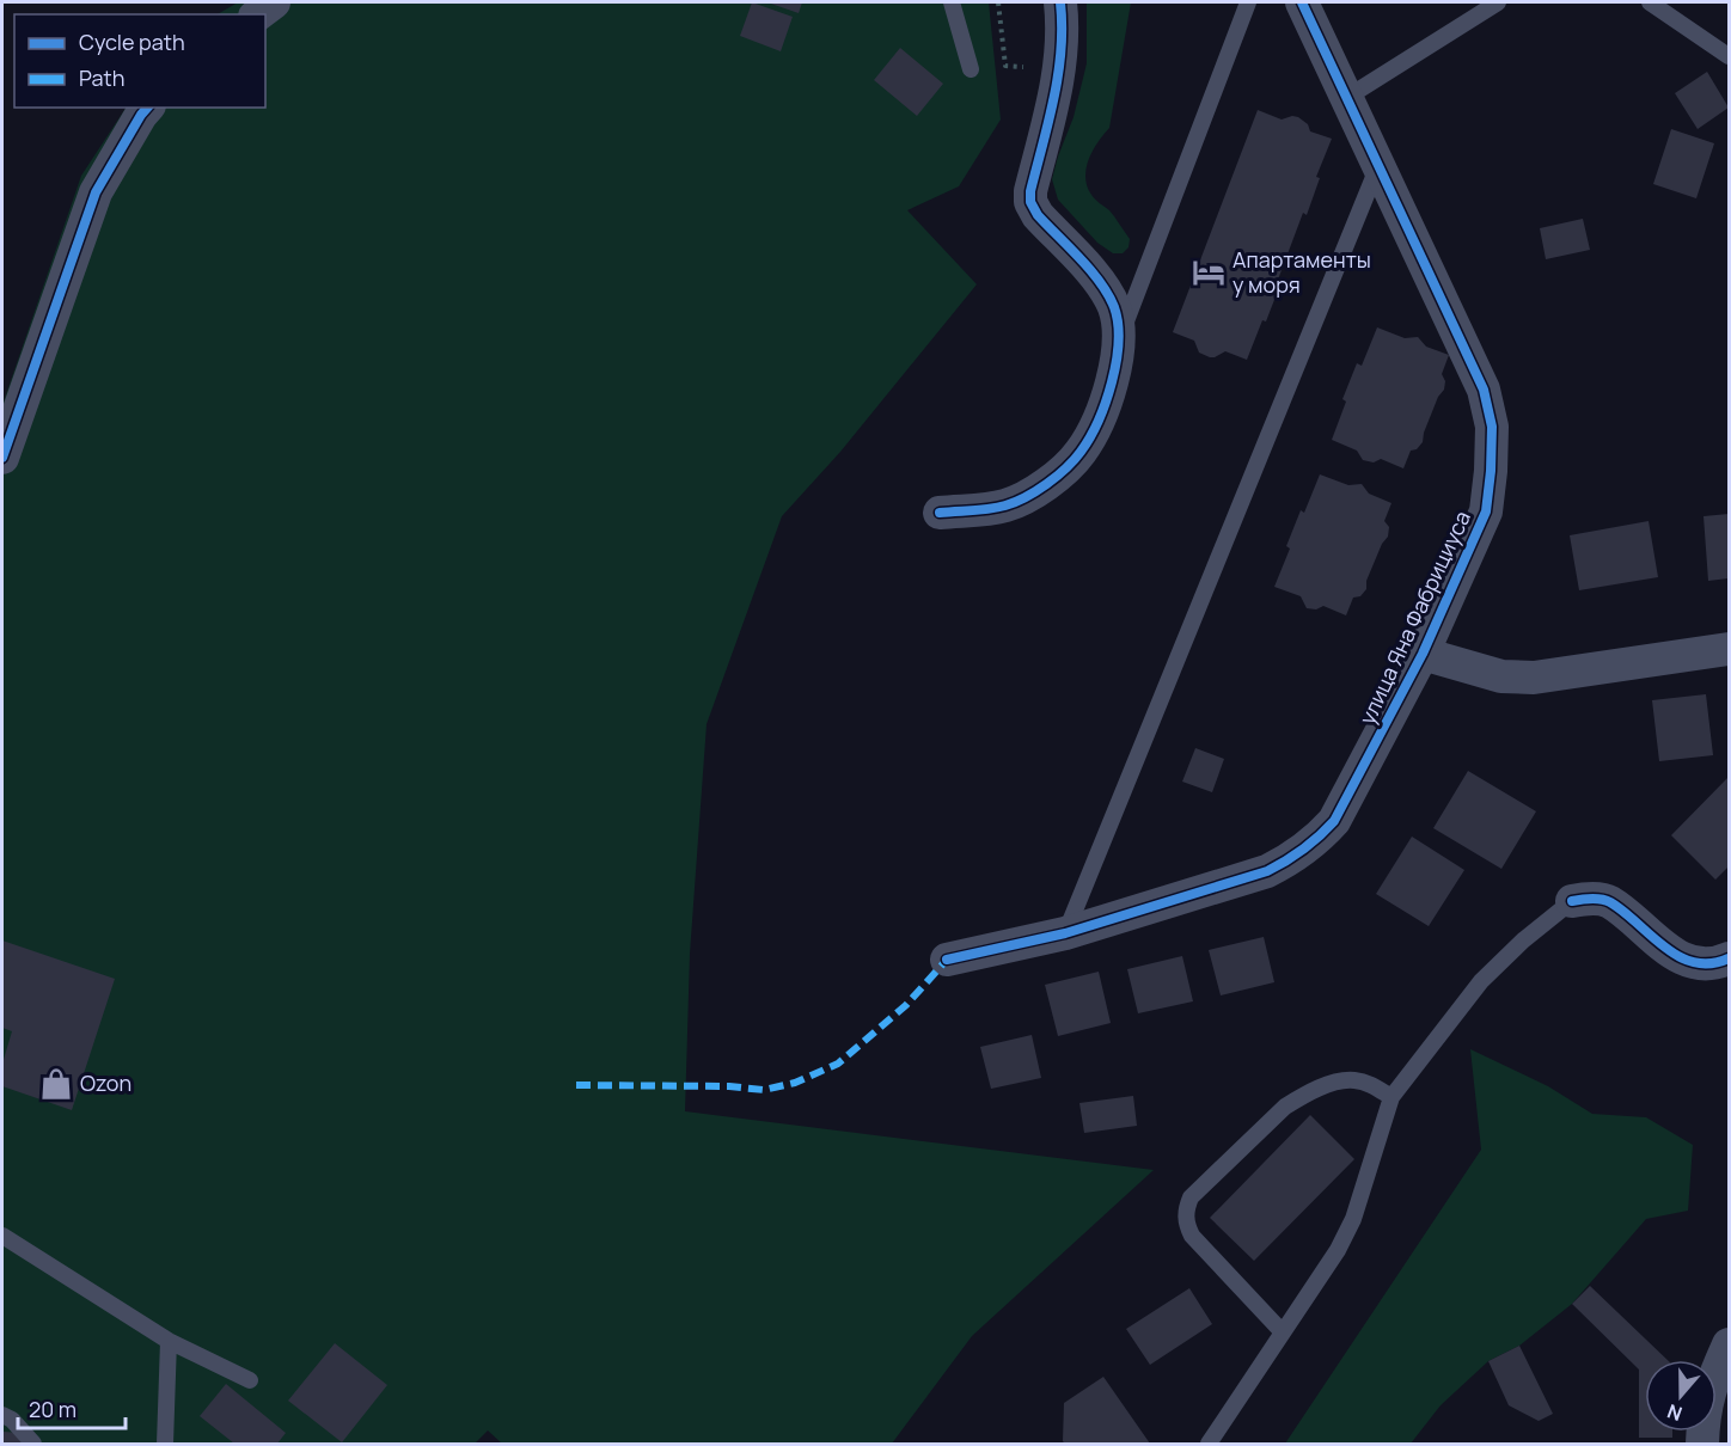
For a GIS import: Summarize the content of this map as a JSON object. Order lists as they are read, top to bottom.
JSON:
{
  "streets": {
    "street": ["улица Яна Фабрициуса"]
  },
  "places": {
    "hotel": ["Апартаменты у моря"],
    "shop": ["Ozon"]
  },
  "legend": ["Cycle path", "Path"],
  "scale_bar": "20 m",
  "north": "bottom"
}
